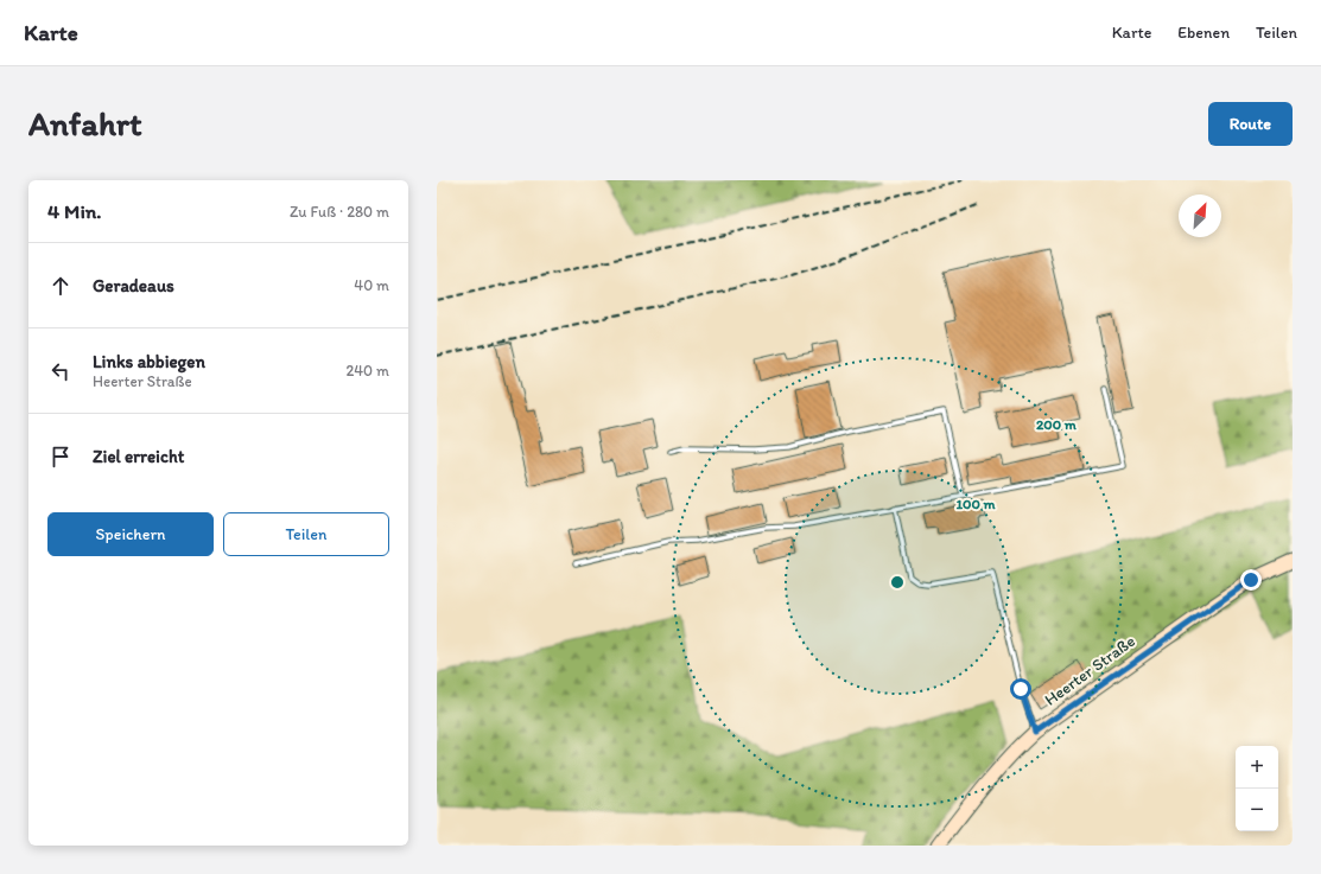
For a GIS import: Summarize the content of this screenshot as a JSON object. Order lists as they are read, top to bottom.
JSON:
{
  "streets": {
    "main road": ["Heerter Straße"]
  },
  "north": "top right",
  "page": {
    "header": "Karte",
    "nav": ["Karte", "Ebenen", "Teilen"],
    "buttons": [
      "Route",
      ["Speichern", "Teilen"]
    ],
    "title": "Anfahrt",
    "heading": ["4 Min.", "Zu Fuß · 280 m"],
    "list": [
      ["Geradeaus", "40 m"],
      ["Links abbiegen", "Heerter Straße", "240 m"],
      "Ziel erreicht"
    ],
    "map_buttons": ["+", "−"]
  },
  "rings": ["200 m", "100 m"]
}
